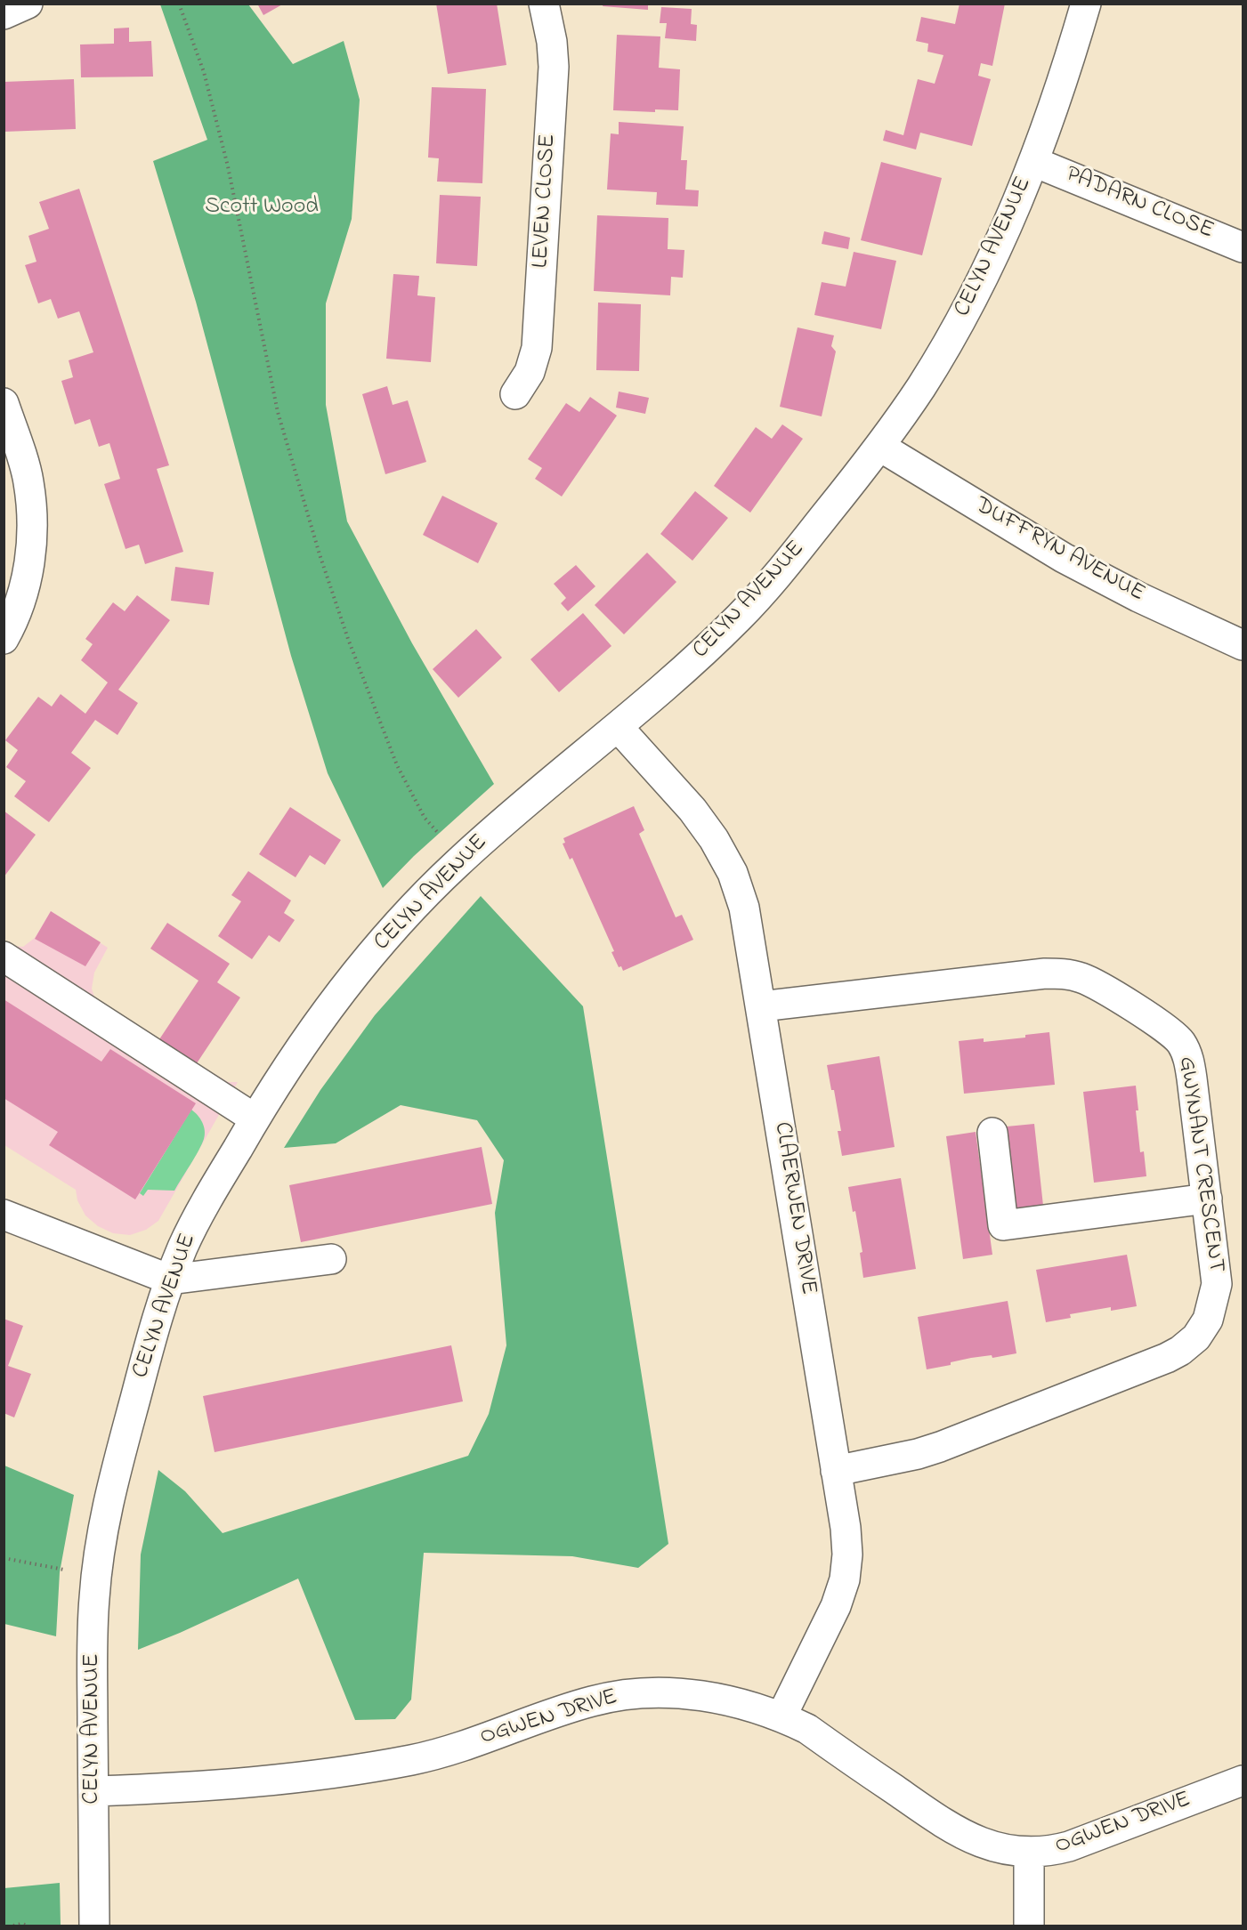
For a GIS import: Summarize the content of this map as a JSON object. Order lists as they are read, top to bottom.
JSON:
{
  "streets": {
    "street": [
      "LEVEN CLOSE",
      "PADARN CLOSE",
      "CELYN AVENUE",
      "DUFFRYN AVENUE",
      "GWYNANT CRESCENT",
      "CLAERWEN DRIVE",
      "OGWEN DRIVE"
    ]
  },
  "crossings": [
    ["PADARN CLOSE", "CELYN AVENUE"],
    ["CELYN AVENUE", "DUFFRYN AVENUE"],
    ["CELYN AVENUE", "CLAERWEN DRIVE"],
    ["CELYN AVENUE", "OGWEN DRIVE"],
    ["GWYNANT CRESCENT", "CLAERWEN DRIVE"],
    ["CLAERWEN DRIVE", "OGWEN DRIVE"]
  ],
  "parks": ["Scott Wood"]
}
